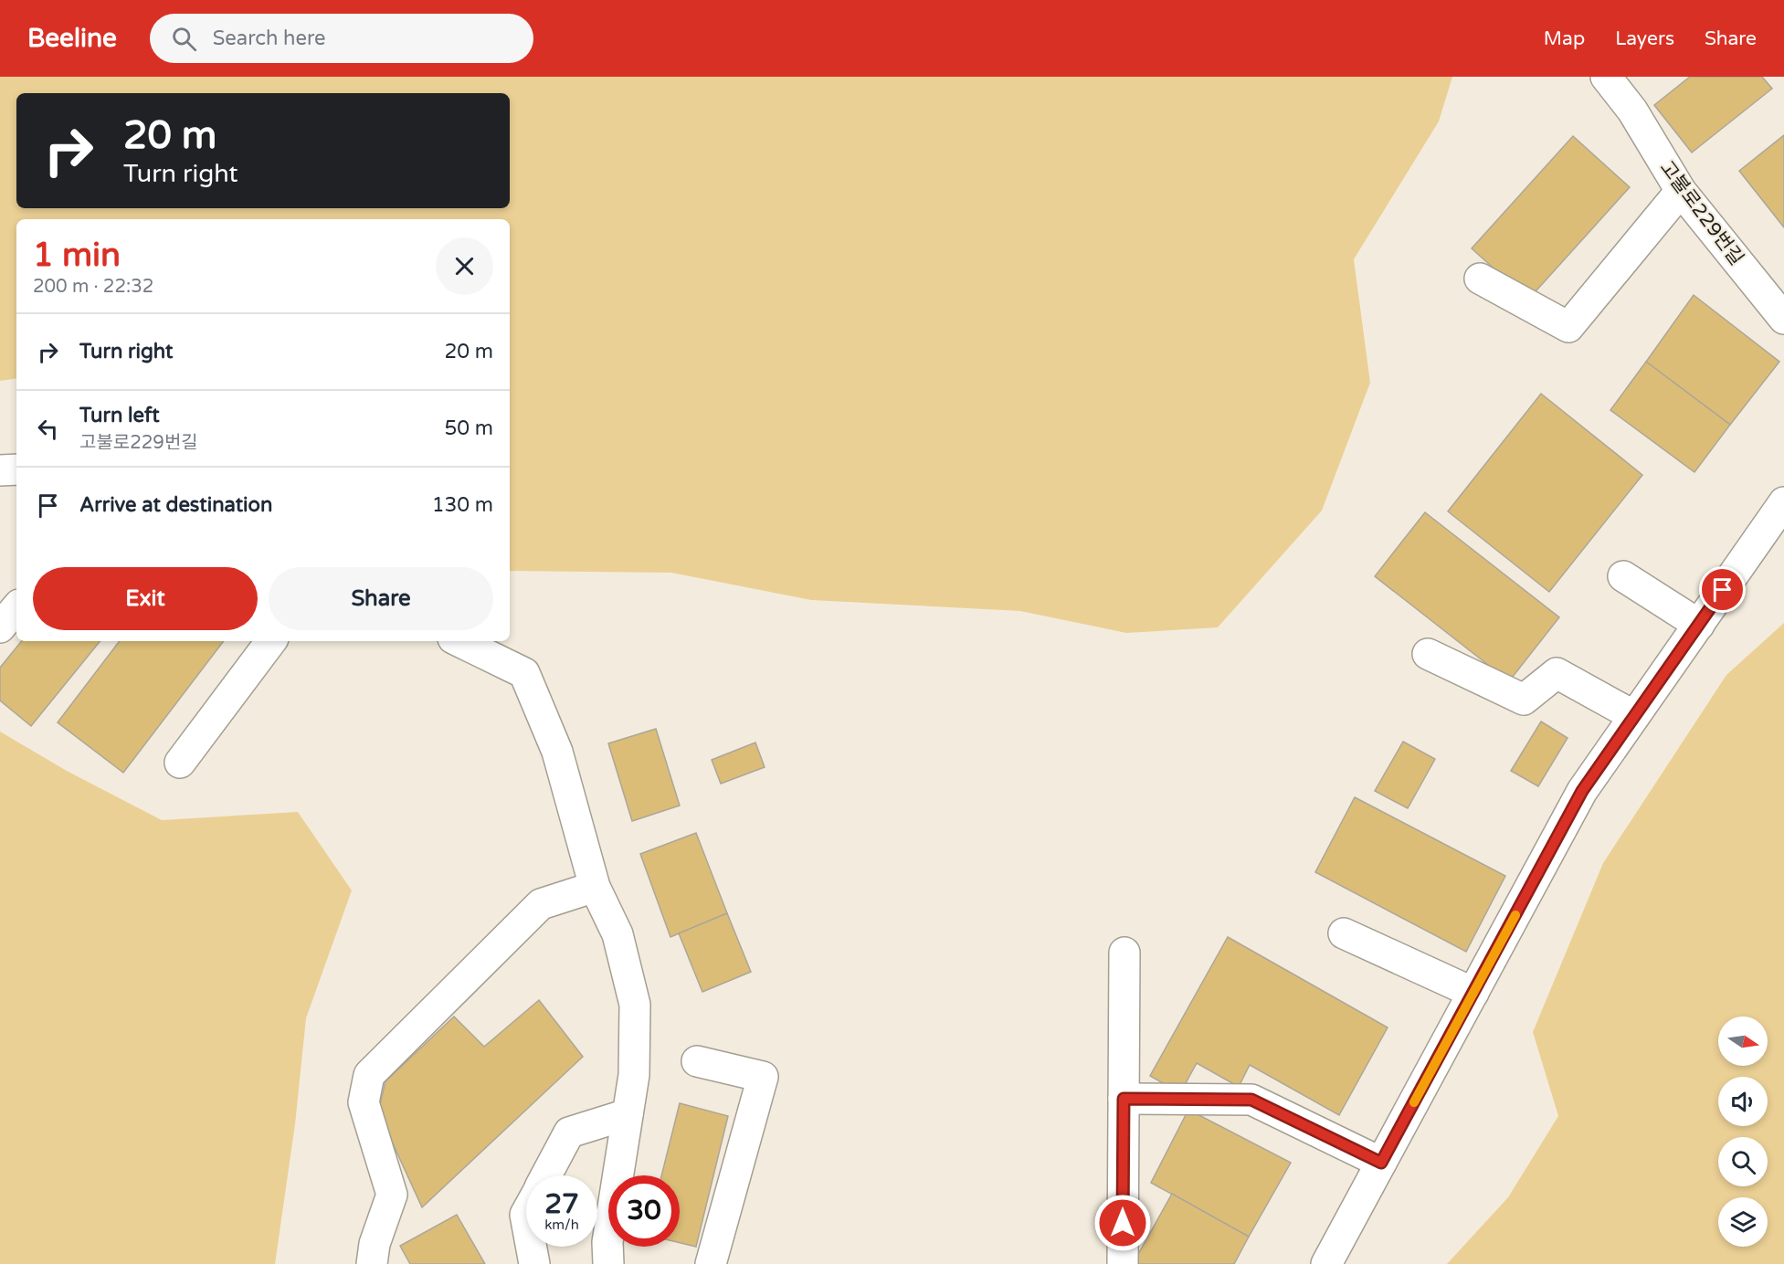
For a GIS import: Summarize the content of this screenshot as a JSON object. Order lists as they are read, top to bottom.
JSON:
{
  "streets": {
    "street": ["고불로229번길"]
  },
  "north": "right",
  "page": {
    "header": "Beeline",
    "search": "Search here",
    "nav": ["Map", "Layers", "Share"],
    "turn": ["20 m", "Turn right"],
    "heading": ["1 min", "200 m · 22:32"],
    "list": [
      {
        "name": "Turn right",
        "value": "20 m"
      },
      {
        "name": "Turn left",
        "note": "고불로229번길",
        "value": "50 m"
      },
      {
        "name": "Arrive at destination",
        "value": "130 m"
      }
    ],
    "buttons": ["Exit", "Share"],
    "speed": "27 km/h",
    "limit": "30"
  }
}
